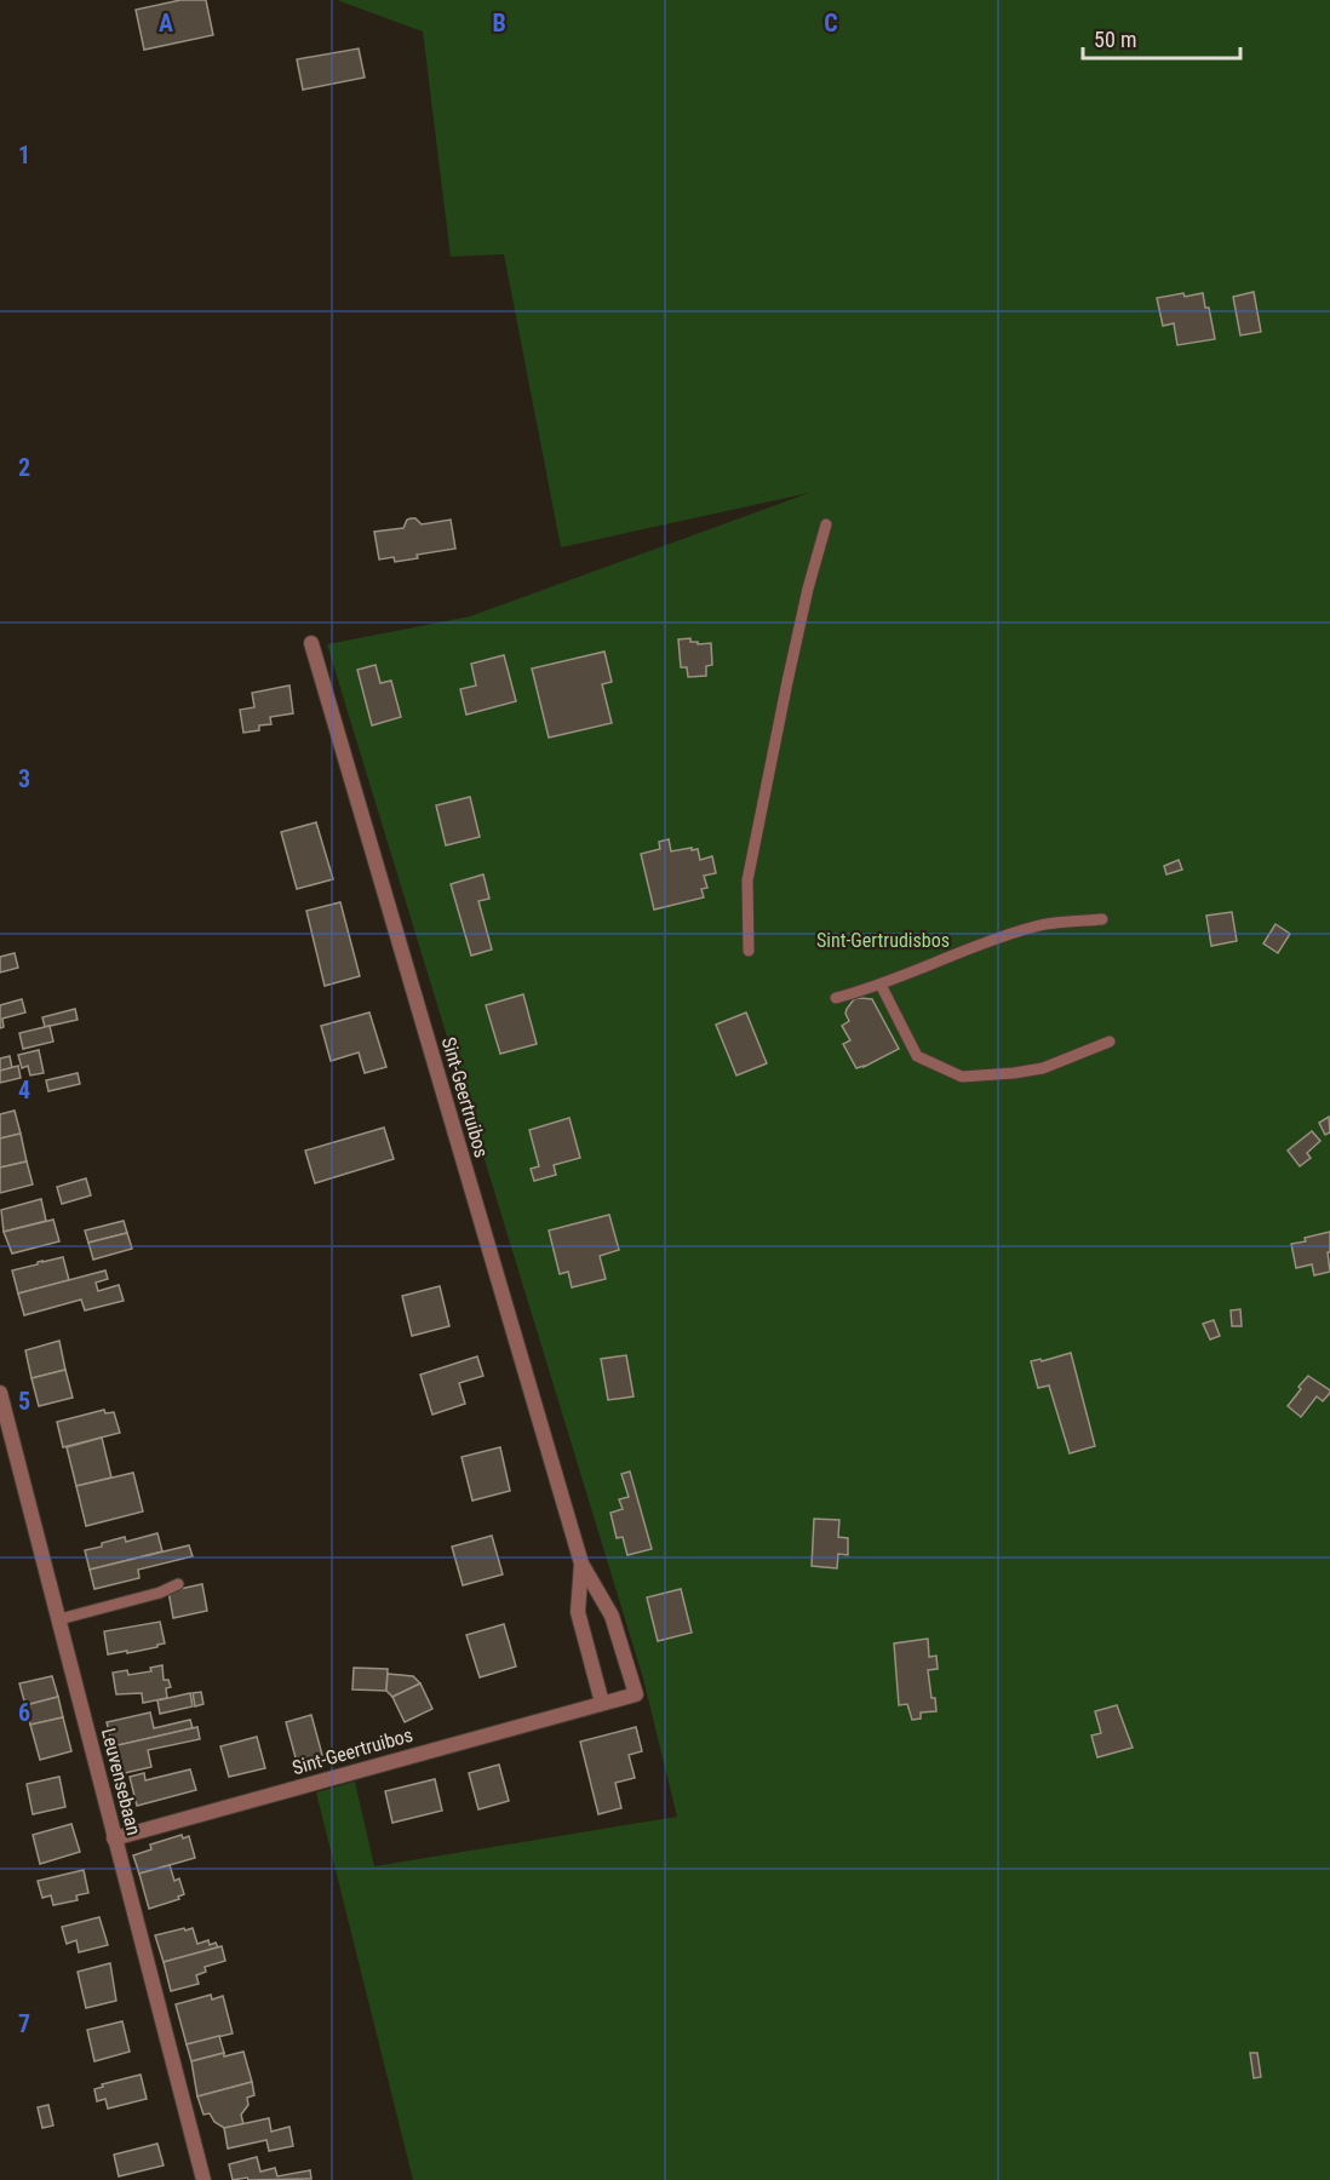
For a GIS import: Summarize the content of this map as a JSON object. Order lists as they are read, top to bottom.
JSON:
{
  "streets": {
    "street": ["Sint-Geertruibos", "Leuvensebaan"]
  },
  "crossings": [
    ["Sint-Geertruibos", "Leuvensebaan"]
  ],
  "parks": ["Sint-Gertrudisbos"],
  "scale_bar": "50 m",
  "grid": {
    "columns": ["A", "B", "C"],
    "rows": [
      "1",
      "2",
      "3",
      "4",
      "5",
      "6",
      "7"
    ]
  }
}
